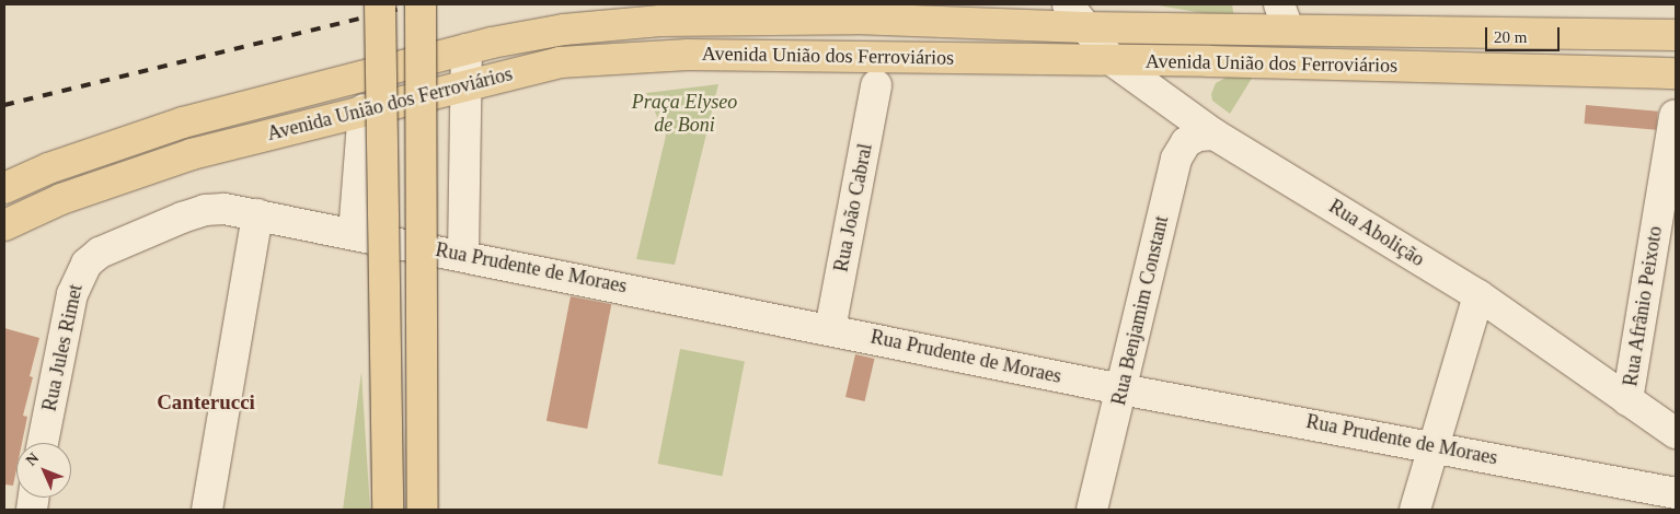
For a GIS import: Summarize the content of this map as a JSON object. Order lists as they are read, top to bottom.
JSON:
{
  "streets": {
    "main road": ["Avenida União dos Ferroviários"],
    "street": [
      "Rua João Cabral",
      "Rua Abolição",
      "Rua Prudente de Moraes",
      "Rua Afrânio Peixoto",
      "Rua Benjamim Constant",
      "Rua Jules Rimet"
    ]
  },
  "crossings": [
    ["Avenida União dos Ferroviários", "Rua Abolição"],
    ["Rua João Cabral", "Rua Prudente de Moraes"],
    ["Rua Abolição", "Rua Afrânio Peixoto"],
    ["Rua Abolição", "Rua Benjamim Constant"],
    ["Rua Prudente de Moraes", "Rua Benjamim Constant"],
    ["Rua Prudente de Moraes", "Rua Jules Rimet"]
  ],
  "districts": ["Canterucci"],
  "parks": ["Praça Elyseo de Boni"],
  "scale_bar": "20 m",
  "north": "top left"
}
